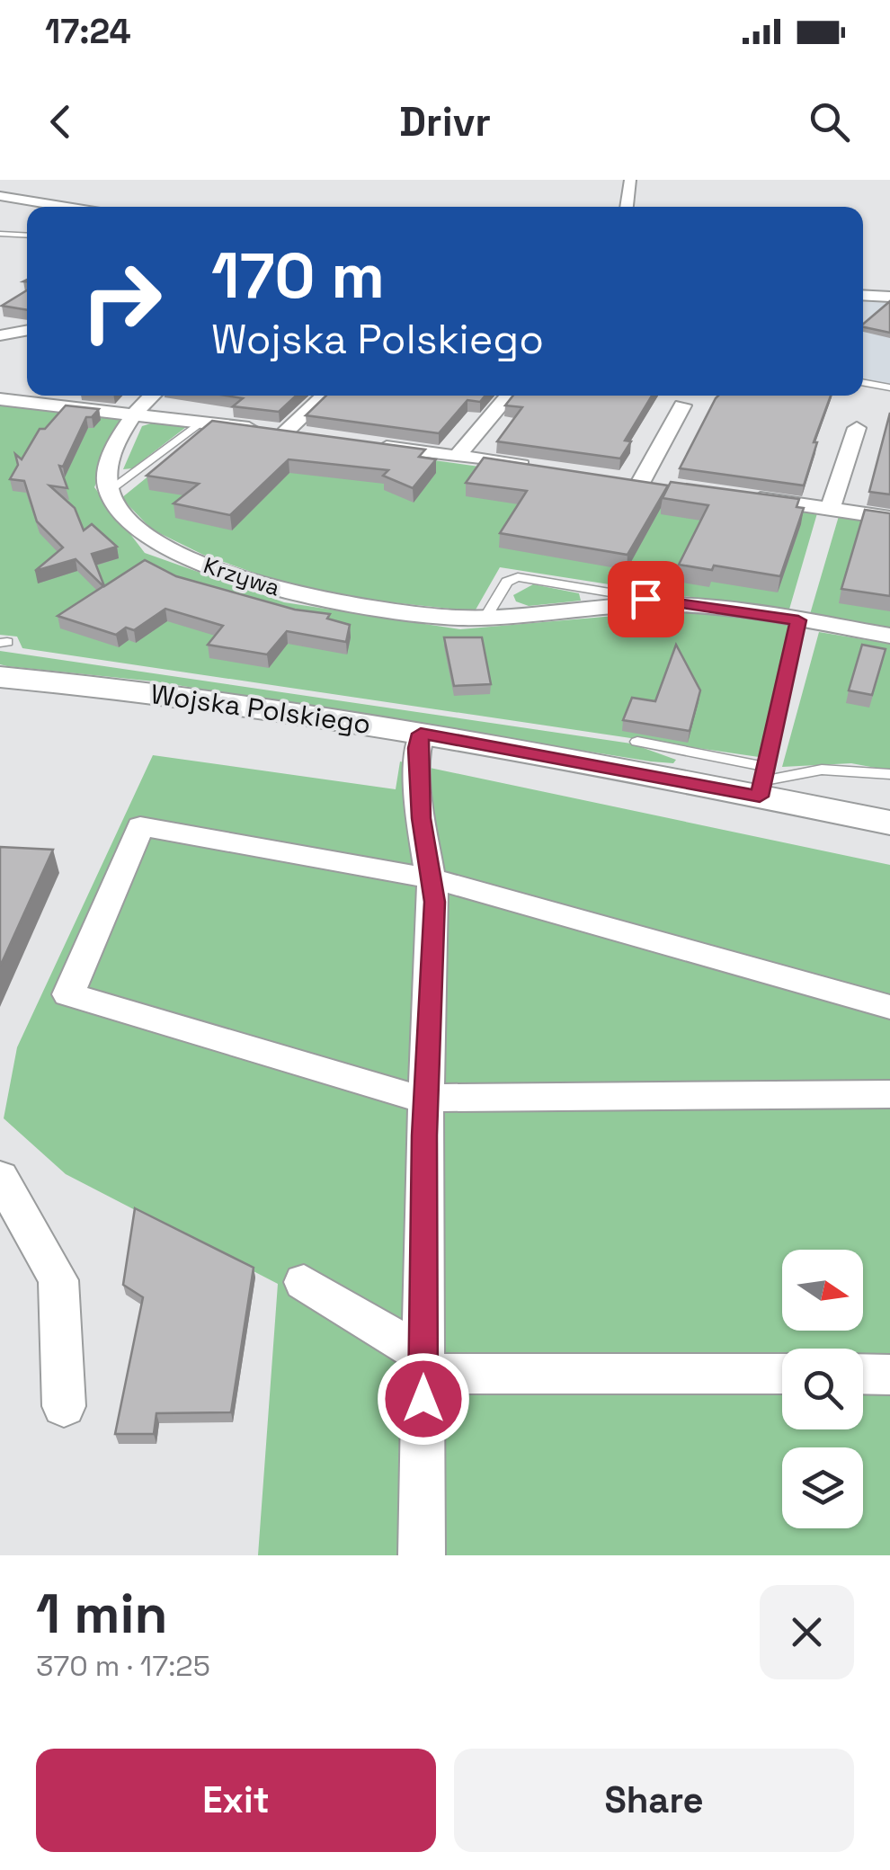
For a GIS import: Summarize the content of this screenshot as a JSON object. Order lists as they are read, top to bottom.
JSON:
{
  "streets": {
    "street": ["Krzywa", "Wojska Polskiego"]
  },
  "north": "right",
  "page": {
    "status": "17:24",
    "header": "Drivr",
    "turn": ["170 m", "Wojska Polskiego"],
    "heading": ["1 min", "370 m · 17:25"],
    "buttons": ["Exit", "Share"]
  }
}
